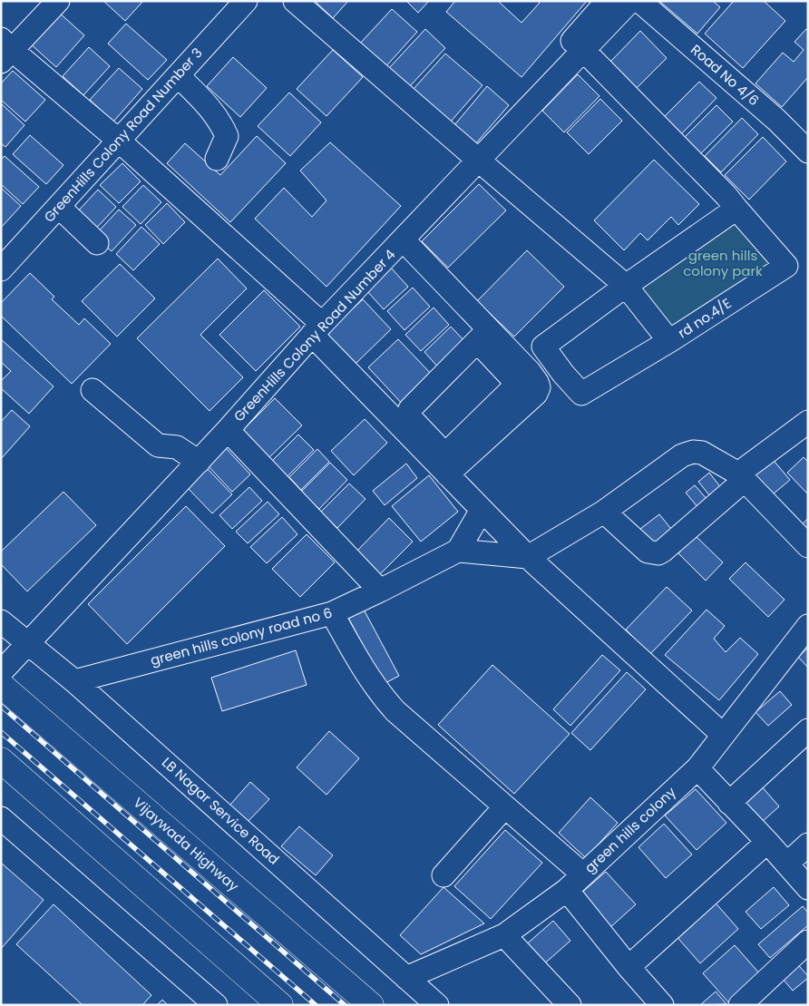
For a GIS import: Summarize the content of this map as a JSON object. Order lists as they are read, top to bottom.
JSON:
{
  "streets": {
    "highway": ["Vijaywada Highway"],
    "street": [
      "Road No 4/6",
      "GreenHills Colony Road Number 3",
      "rd no.4/E",
      "GreenHills Colony Road Number 4",
      "green hills colony road no 6",
      "LB Nagar Service Road",
      "green hills colony"
    ]
  },
  "crossings": [
    ["GreenHills Colony Road Number 4", "LB Nagar Service Road"],
    ["green hills colony road no 6", "LB Nagar Service Road"],
    ["LB Nagar Service Road", "green hills colony"]
  ],
  "parks": ["green hills colony park"]
}
